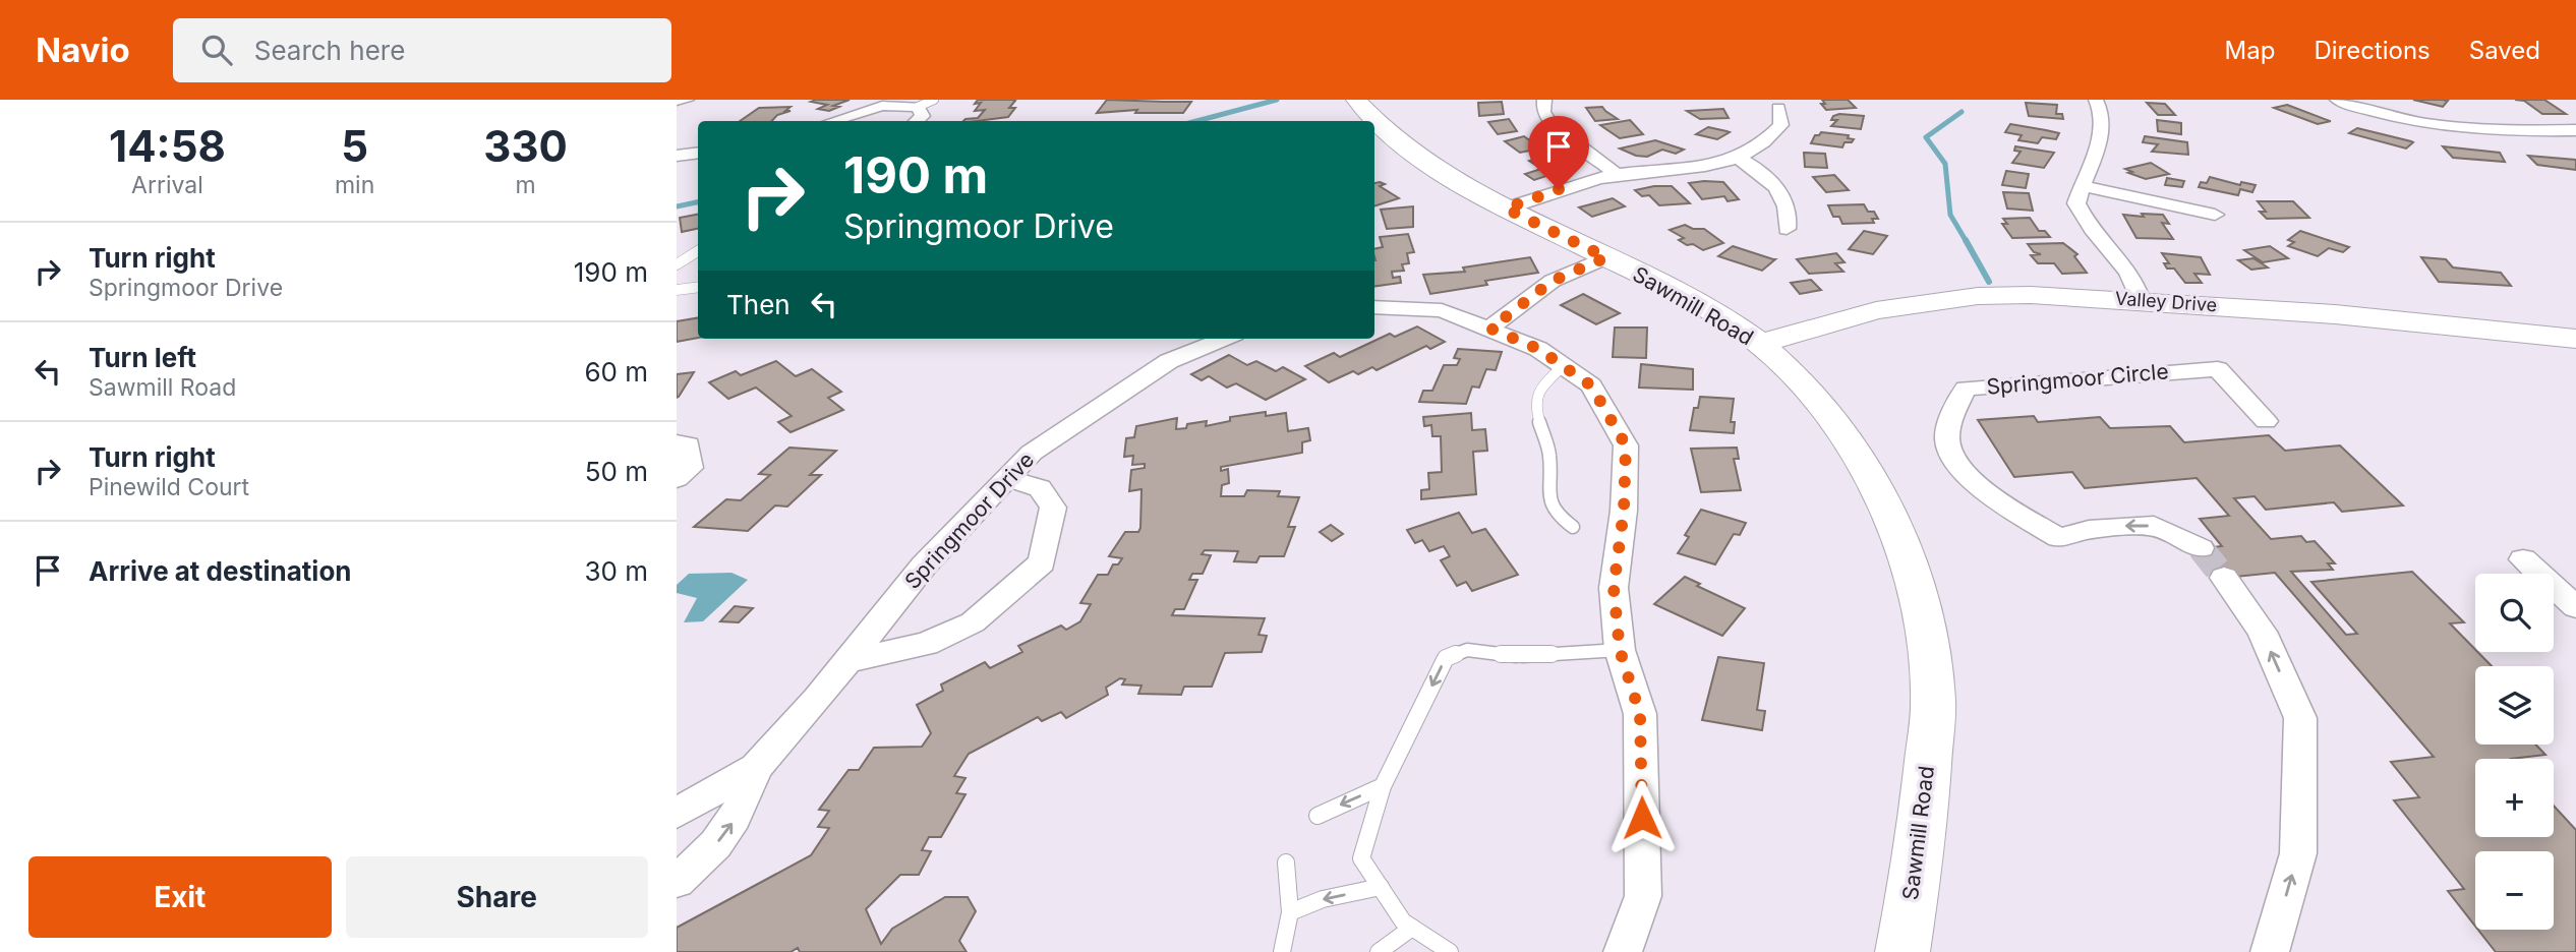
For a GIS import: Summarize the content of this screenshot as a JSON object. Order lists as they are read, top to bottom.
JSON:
{
  "streets": {
    "street": [
      "Valley Drive",
      "Sawmill Road",
      "Springmoor Circle",
      "Springmoor Drive"
    ]
  },
  "crossings": [
    ["Valley Drive", "Sawmill Road"]
  ],
  "page": {
    "header": "Navio",
    "search": "Search here",
    "nav": ["Map", "Directions", "Saved"],
    "eta": [
      "14:58",
      "Arrival",
      "5",
      "min",
      "330",
      "m"
    ],
    "turn": ["190 m", "Springmoor Drive"],
    "list": [
      {
        "name": "Turn right",
        "note": "Springmoor Drive",
        "value": "190 m"
      },
      {
        "name": "Turn left",
        "note": "Sawmill Road",
        "value": "60 m"
      },
      {
        "name": "Turn right",
        "note": "Pinewild Court",
        "value": "50 m"
      },
      {
        "name": "Arrive at destination",
        "value": "30 m"
      }
    ],
    "then": "Then",
    "map_buttons": ["+", "−"],
    "buttons": ["Exit", "Share"]
  }
}
